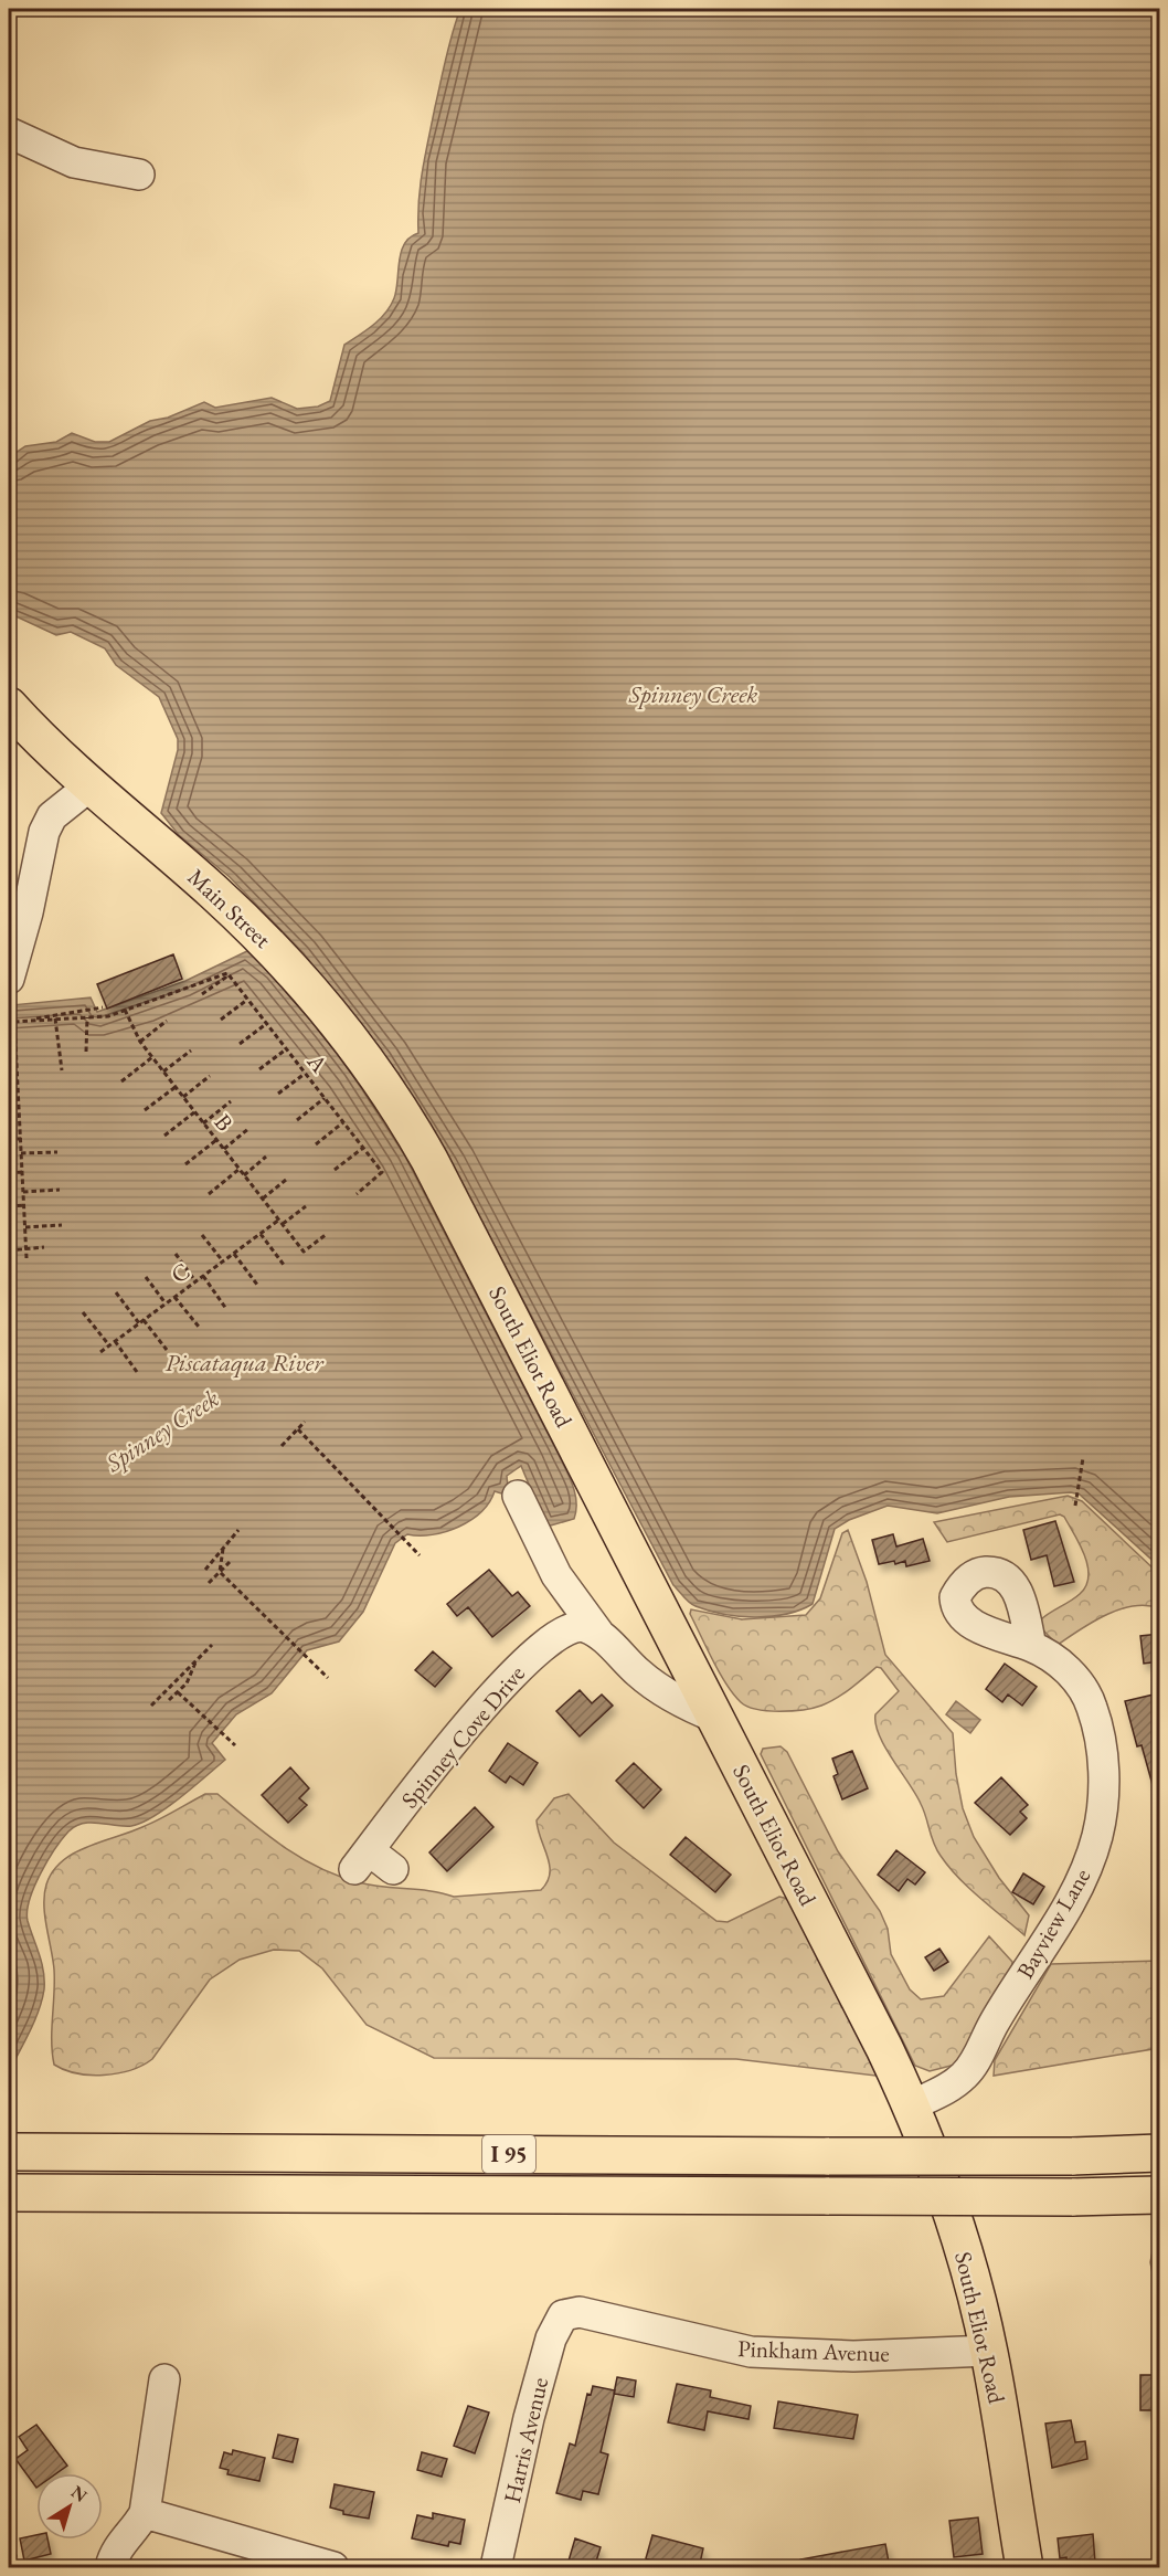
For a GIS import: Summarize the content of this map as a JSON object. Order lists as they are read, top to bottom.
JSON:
{
  "streets": {
    "main road": ["Main Street", "South Eliot Road", "I 95"],
    "street": [
      "Spinney Cove Drive",
      "Bayview Lane",
      "Pinkham Avenue",
      "Harris Avenue"
    ],
    "path": ["A", "B", "C"]
  },
  "crossings": [
    ["Main Street", "South Eliot Road"],
    ["B", "C"],
    ["South Eliot Road", "Bayview Lane"],
    ["South Eliot Road", "Pinkham Avenue"],
    ["Pinkham Avenue", "Harris Avenue"]
  ],
  "water": ["Spinney Creek", "Piscataqua River"],
  "north": "top right"
}
